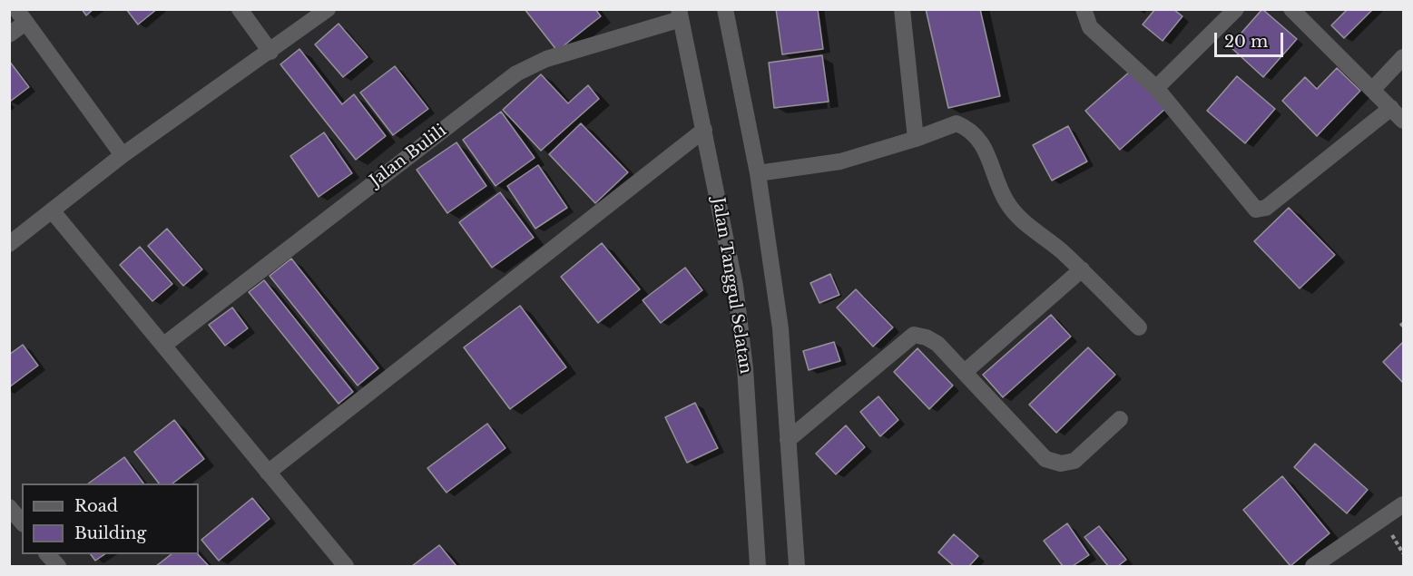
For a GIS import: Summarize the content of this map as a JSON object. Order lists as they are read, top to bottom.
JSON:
{
  "streets": {
    "street": ["Jalan Bulili", "Jalan Tanggul Selatan"]
  },
  "crossings": [
    ["Jalan Bulili", "Jalan Tanggul Selatan"]
  ],
  "legend": ["Road", "Building"],
  "scale_bar": "20 m"
}
